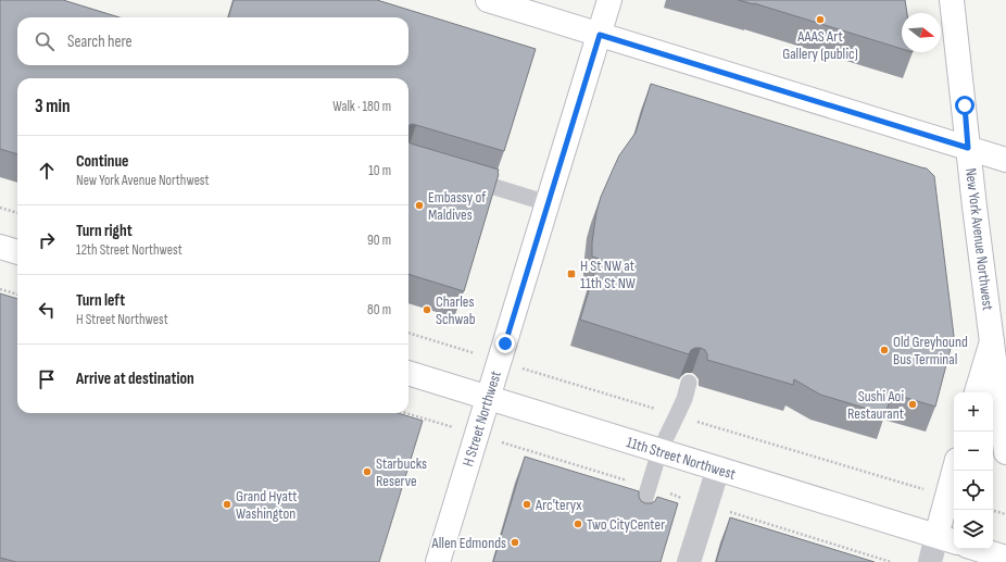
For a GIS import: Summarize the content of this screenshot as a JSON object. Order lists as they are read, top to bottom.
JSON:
{
  "streets": {
    "main road": ["New York Avenue Northwest", "H Street Northwest", "11th Street Northwest"]
  },
  "crossings": [
    ["H Street Northwest", "11th Street Northwest"]
  ],
  "places": {
    "other": [
      "AAAS Art Gallery (public)",
      "Embassy of Maldives",
      "Charles Schwab",
      "Old Greyhound Bus Terminal",
      "Sushi Aoi Restaurant",
      "Starbucks Reserve",
      "Grand Hyatt Washington",
      "Arc'teryx",
      "Two CityCenter",
      "Allen Edmonds"
    ],
    "transit": ["H St NW at 11th St NW"]
  },
  "north": "right",
  "page": {
    "search": "Search here",
    "heading": ["3 min", "Walk · 180 m"],
    "list": [
      ["Continue", "New York Avenue Northwest", "10 m"],
      ["Turn right", "12th Street Northwest", "90 m"],
      ["Turn left", "H Street Northwest", "80 m"],
      "Arrive at destination"
    ],
    "map_buttons": ["+", "−"]
  }
}
